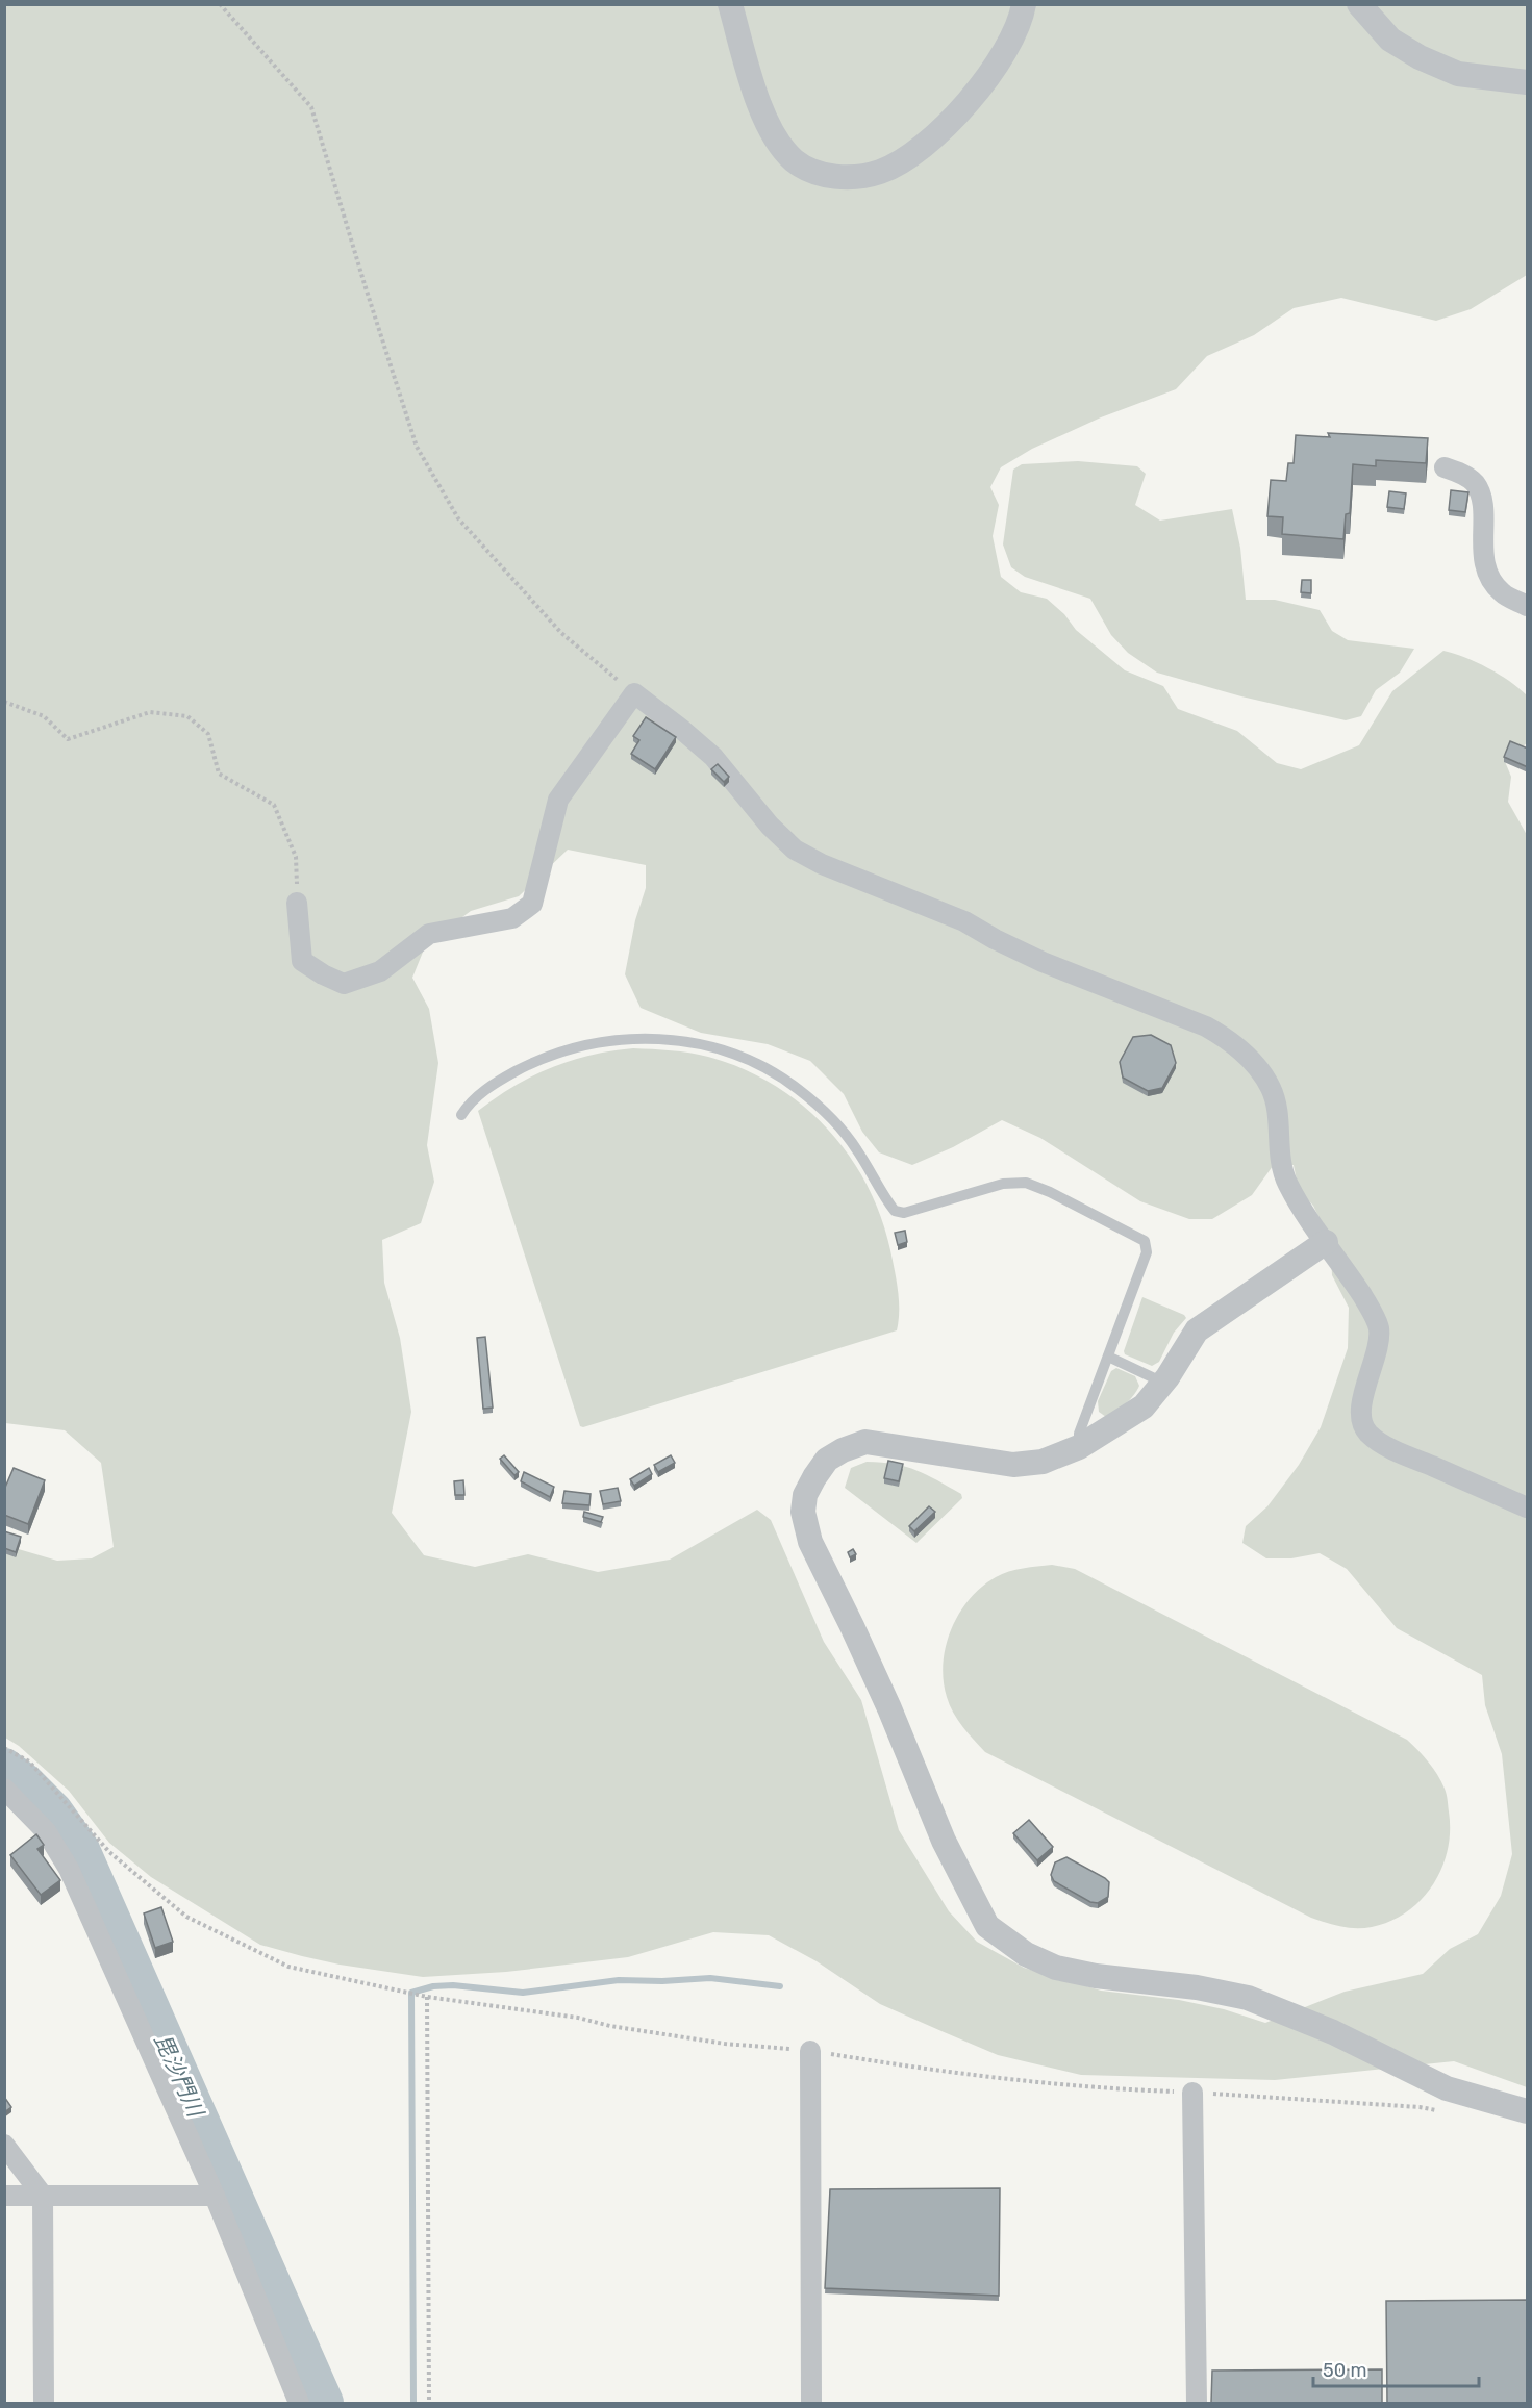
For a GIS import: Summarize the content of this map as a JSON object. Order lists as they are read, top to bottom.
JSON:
{
  "water": ["毘沙門川"],
  "scale_bar": "50 m"
}
